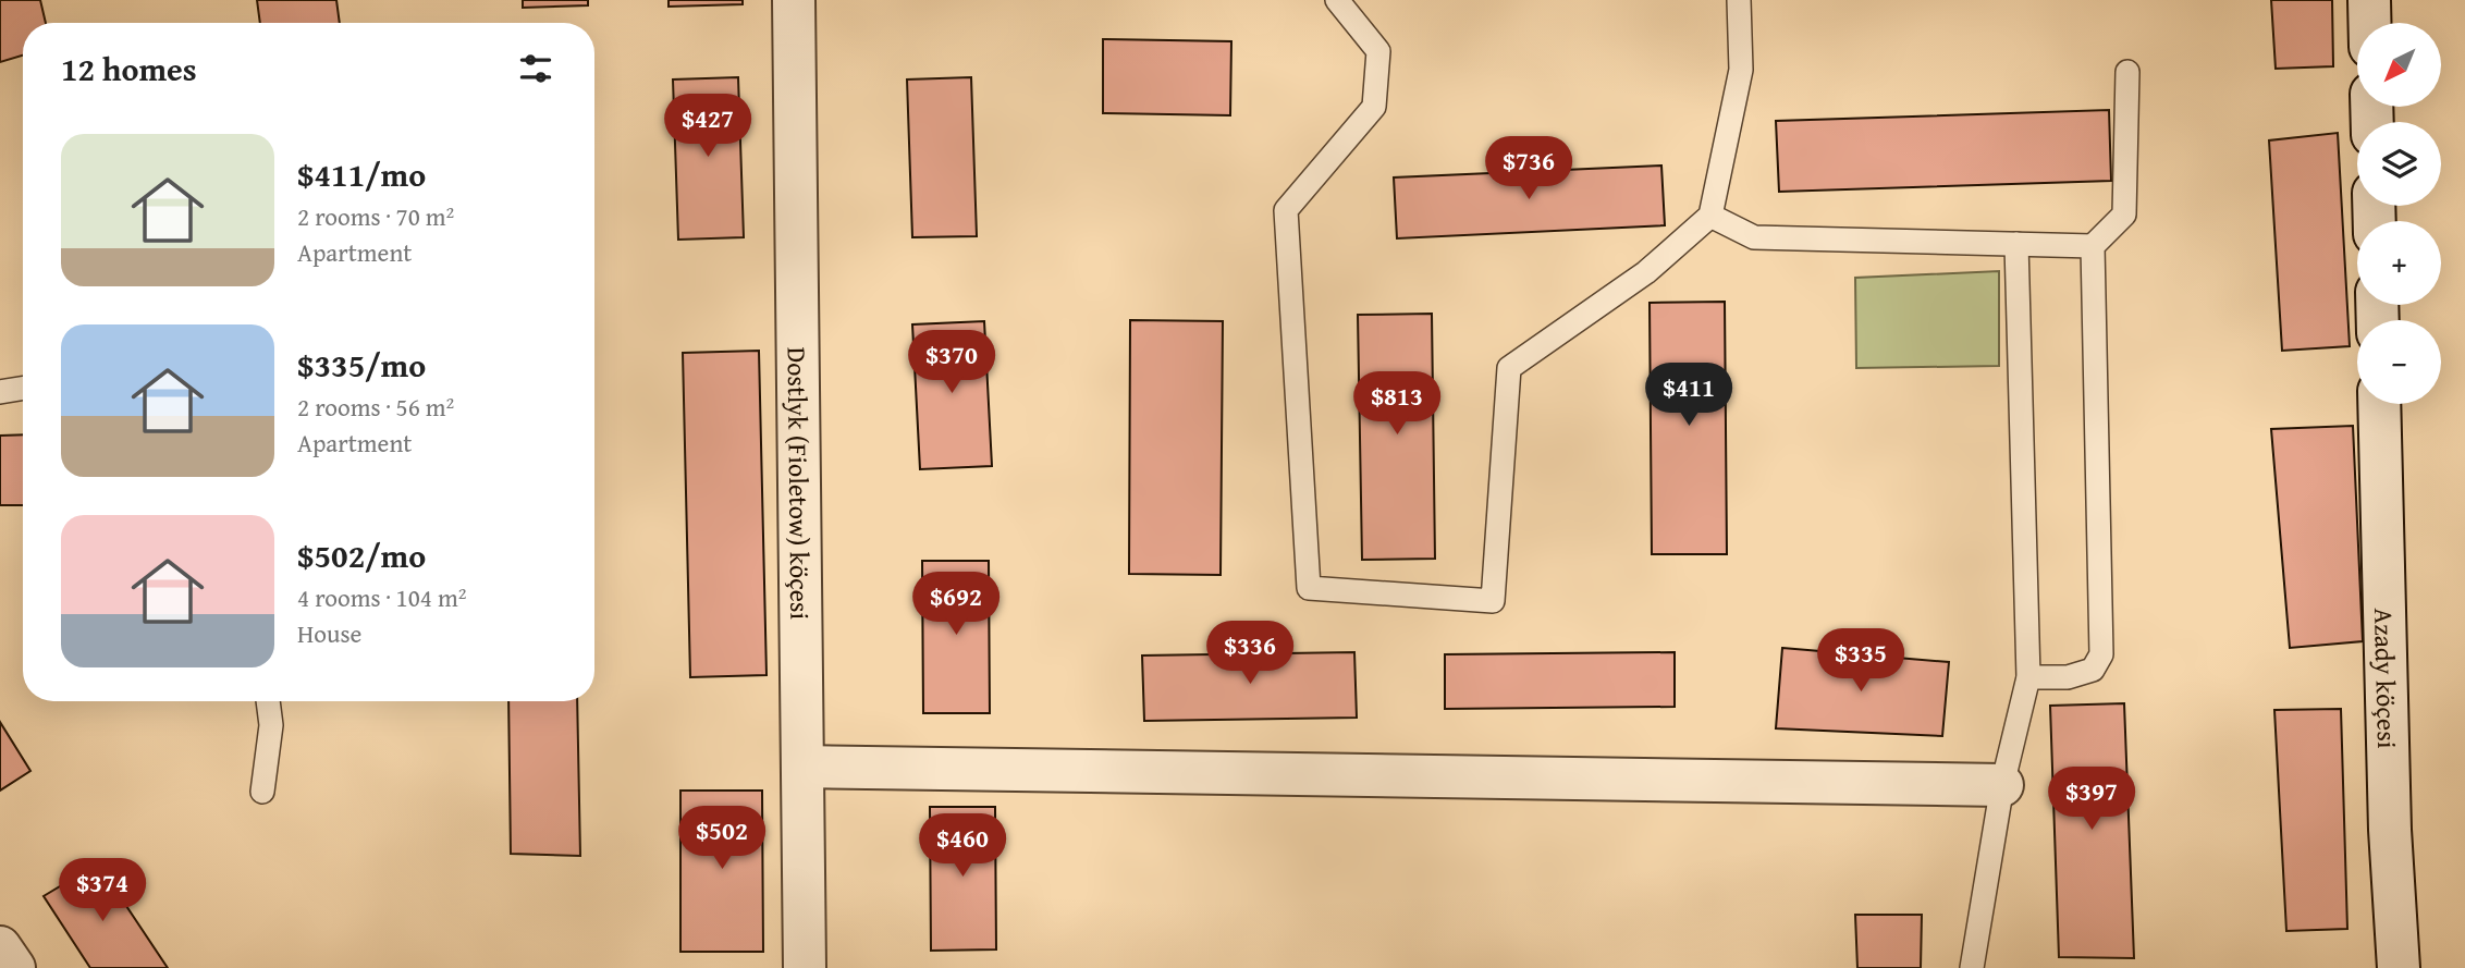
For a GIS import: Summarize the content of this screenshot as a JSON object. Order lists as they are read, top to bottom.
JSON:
{
  "streets": {
    "street": ["Dostlyk (Fioletow) köçesi", "Azady köçesi"]
  },
  "north": "bottom left",
  "page": {
    "map_buttons": ["+", "−"],
    "heading": "12 homes",
    "price": [
      "$427",
      "$736",
      "$370",
      "$411",
      "$813",
      "$692",
      "$336",
      "$335",
      "$397",
      "$502",
      "$460",
      "$374"
    ],
    "list": [
      {
        "name": "$411/mo",
        "note": "2 rooms · 70 m² · Apartment"
      },
      {
        "name": "$335/mo",
        "note": "2 rooms · 56 m² · Apartment"
      },
      {
        "name": "$502/mo",
        "note": "4 rooms · 104 m² · House"
      }
    ]
  }
}
